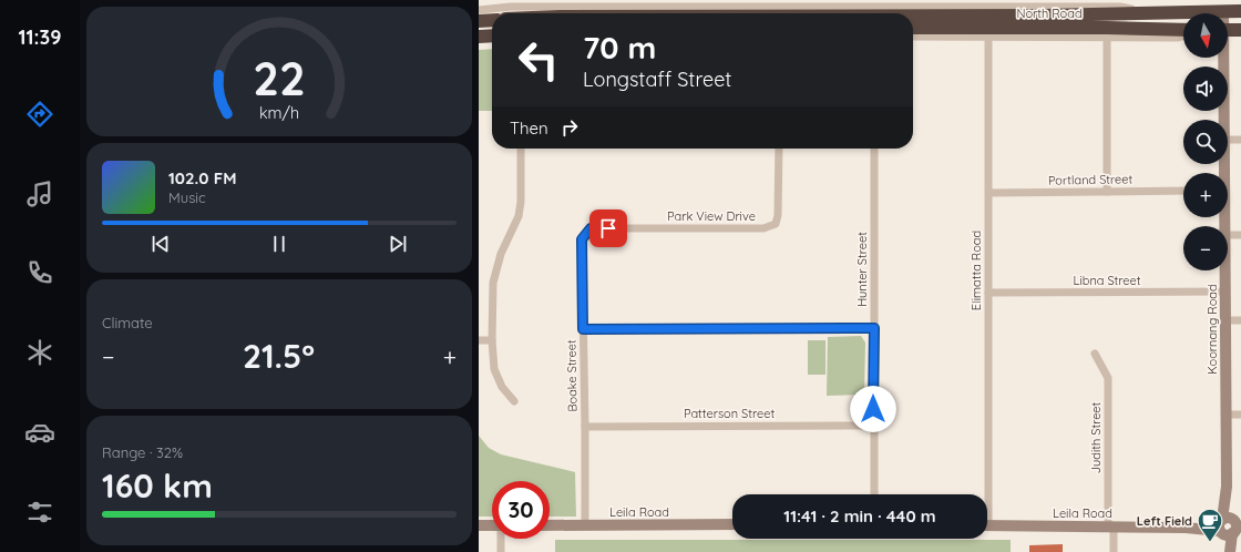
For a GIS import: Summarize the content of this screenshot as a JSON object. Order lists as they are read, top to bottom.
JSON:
{
  "streets": {
    "highway": ["North Road"],
    "street": [
      "Portland Street",
      "Park View Drive",
      "Hunter Street",
      "Elimatta Road",
      "Libna Street",
      "Koornang Road",
      "Boake Street",
      "Patterson Street",
      "Judith Street",
      "Leila Road"
    ]
  },
  "crossings": [
    ["North Road", "Elimatta Road"],
    ["Portland Street", "Elimatta Road"],
    ["Park View Drive", "Boake Street"],
    ["Hunter Street", "Patterson Street"],
    ["Elimatta Road", "Libna Street"],
    ["Libna Street", "Koornang Road"],
    ["Koornang Road", "Leila Road"],
    ["Boake Street", "Patterson Street"],
    ["Boake Street", "Leila Road"],
    ["Judith Street", "Leila Road"]
  ],
  "places": {
    "cafe": ["Left Field"]
  },
  "north": "bottom",
  "page": {
    "tabs": "11:39",
    "map_buttons": ["+", "−"],
    "turn": ["70 m", "Longstaff Street"],
    "then": "Then",
    "song": ["102.0 FM", "Music"],
    "tile": [
      "Climate",
      ["Range · 32%", "160 km"]
    ],
    "heat": ["−", "21.5°", "+"],
    "limit": "30",
    "trip": "11:41 · 2 min · 440 m",
    "gauge": ["22", "km/h"]
  }
}
